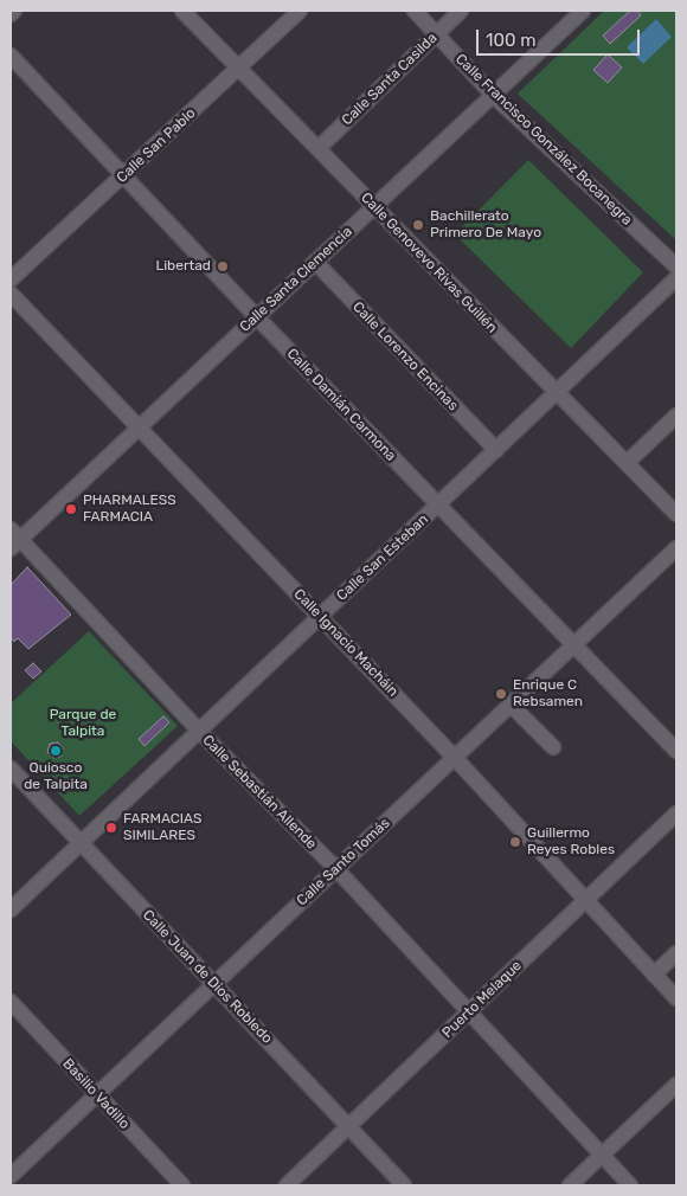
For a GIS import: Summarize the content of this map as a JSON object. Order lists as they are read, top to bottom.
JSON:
{
  "streets": {
    "street": [
      "Calle Santa Casilda",
      "Calle Francisco González Bocanegra",
      "Calle San Pablo",
      "Calle Genovevo Rivas Guillén",
      "Calle Santa Clemencia",
      "Calle Lorenzo Encinas",
      "Calle Damián Carmona",
      "Calle San Esteban",
      "Calle Ignacio Macháin",
      "Calle Sebastián Allende",
      "Calle Santo Tomás",
      "Calle Juan de Dios Robledo",
      "Puerto Melaque",
      "Basilio Vadillo"
    ]
  },
  "crossings": [
    ["Calle Santa Casilda", "Calle Francisco González Bocanegra"],
    ["Calle Santa Casilda", "Calle Genovevo Rivas Guillén"],
    ["Calle Francisco González Bocanegra", "Calle Santa Clemencia"],
    ["Calle San Pablo", "Calle Genovevo Rivas Guillén"],
    ["Calle San Pablo", "Calle Damián Carmona"],
    ["Calle Genovevo Rivas Guillén", "Calle Santa Clemencia"],
    ["Calle Genovevo Rivas Guillén", "Calle San Esteban"],
    ["Calle Santa Clemencia", "Calle Lorenzo Encinas"],
    ["Calle Santa Clemencia", "Calle Damián Carmona"],
    ["Calle Santa Clemencia", "Calle Ignacio Macháin"],
    ["Calle Santa Clemencia", "Calle Sebastián Allende"],
    ["Calle Lorenzo Encinas", "Calle San Esteban"],
    ["Calle Damián Carmona", "Calle San Esteban"],
    ["Calle Damián Carmona", "Calle Santo Tomás"],
    ["Calle San Esteban", "Calle Ignacio Macháin"],
    ["Calle San Esteban", "Calle Sebastián Allende"],
    ["Calle San Esteban", "Calle Juan de Dios Robledo"],
    ["Calle Ignacio Macháin", "Calle Santo Tomás"],
    ["Calle Ignacio Macháin", "Puerto Melaque"],
    ["Calle Sebastián Allende", "Calle Santo Tomás"],
    ["Calle Sebastián Allende", "Puerto Melaque"],
    ["Calle Santo Tomás", "Calle Juan de Dios Robledo"],
    ["Calle Santo Tomás", "Basilio Vadillo"],
    ["Calle Juan de Dios Robledo", "Puerto Melaque"]
  ],
  "parks": ["Parque de Talpita"],
  "places": [
    "Bachillerato Primero De Mayo",
    "Libertad",
    "PHARMALESS FARMACIA",
    "Enrique C Rebsamen",
    "Quiosco de Talpita",
    "FARMACIAS SIMILARES",
    "Guillermo Reyes Robles"
  ],
  "scale_bar": "100 m"
}
